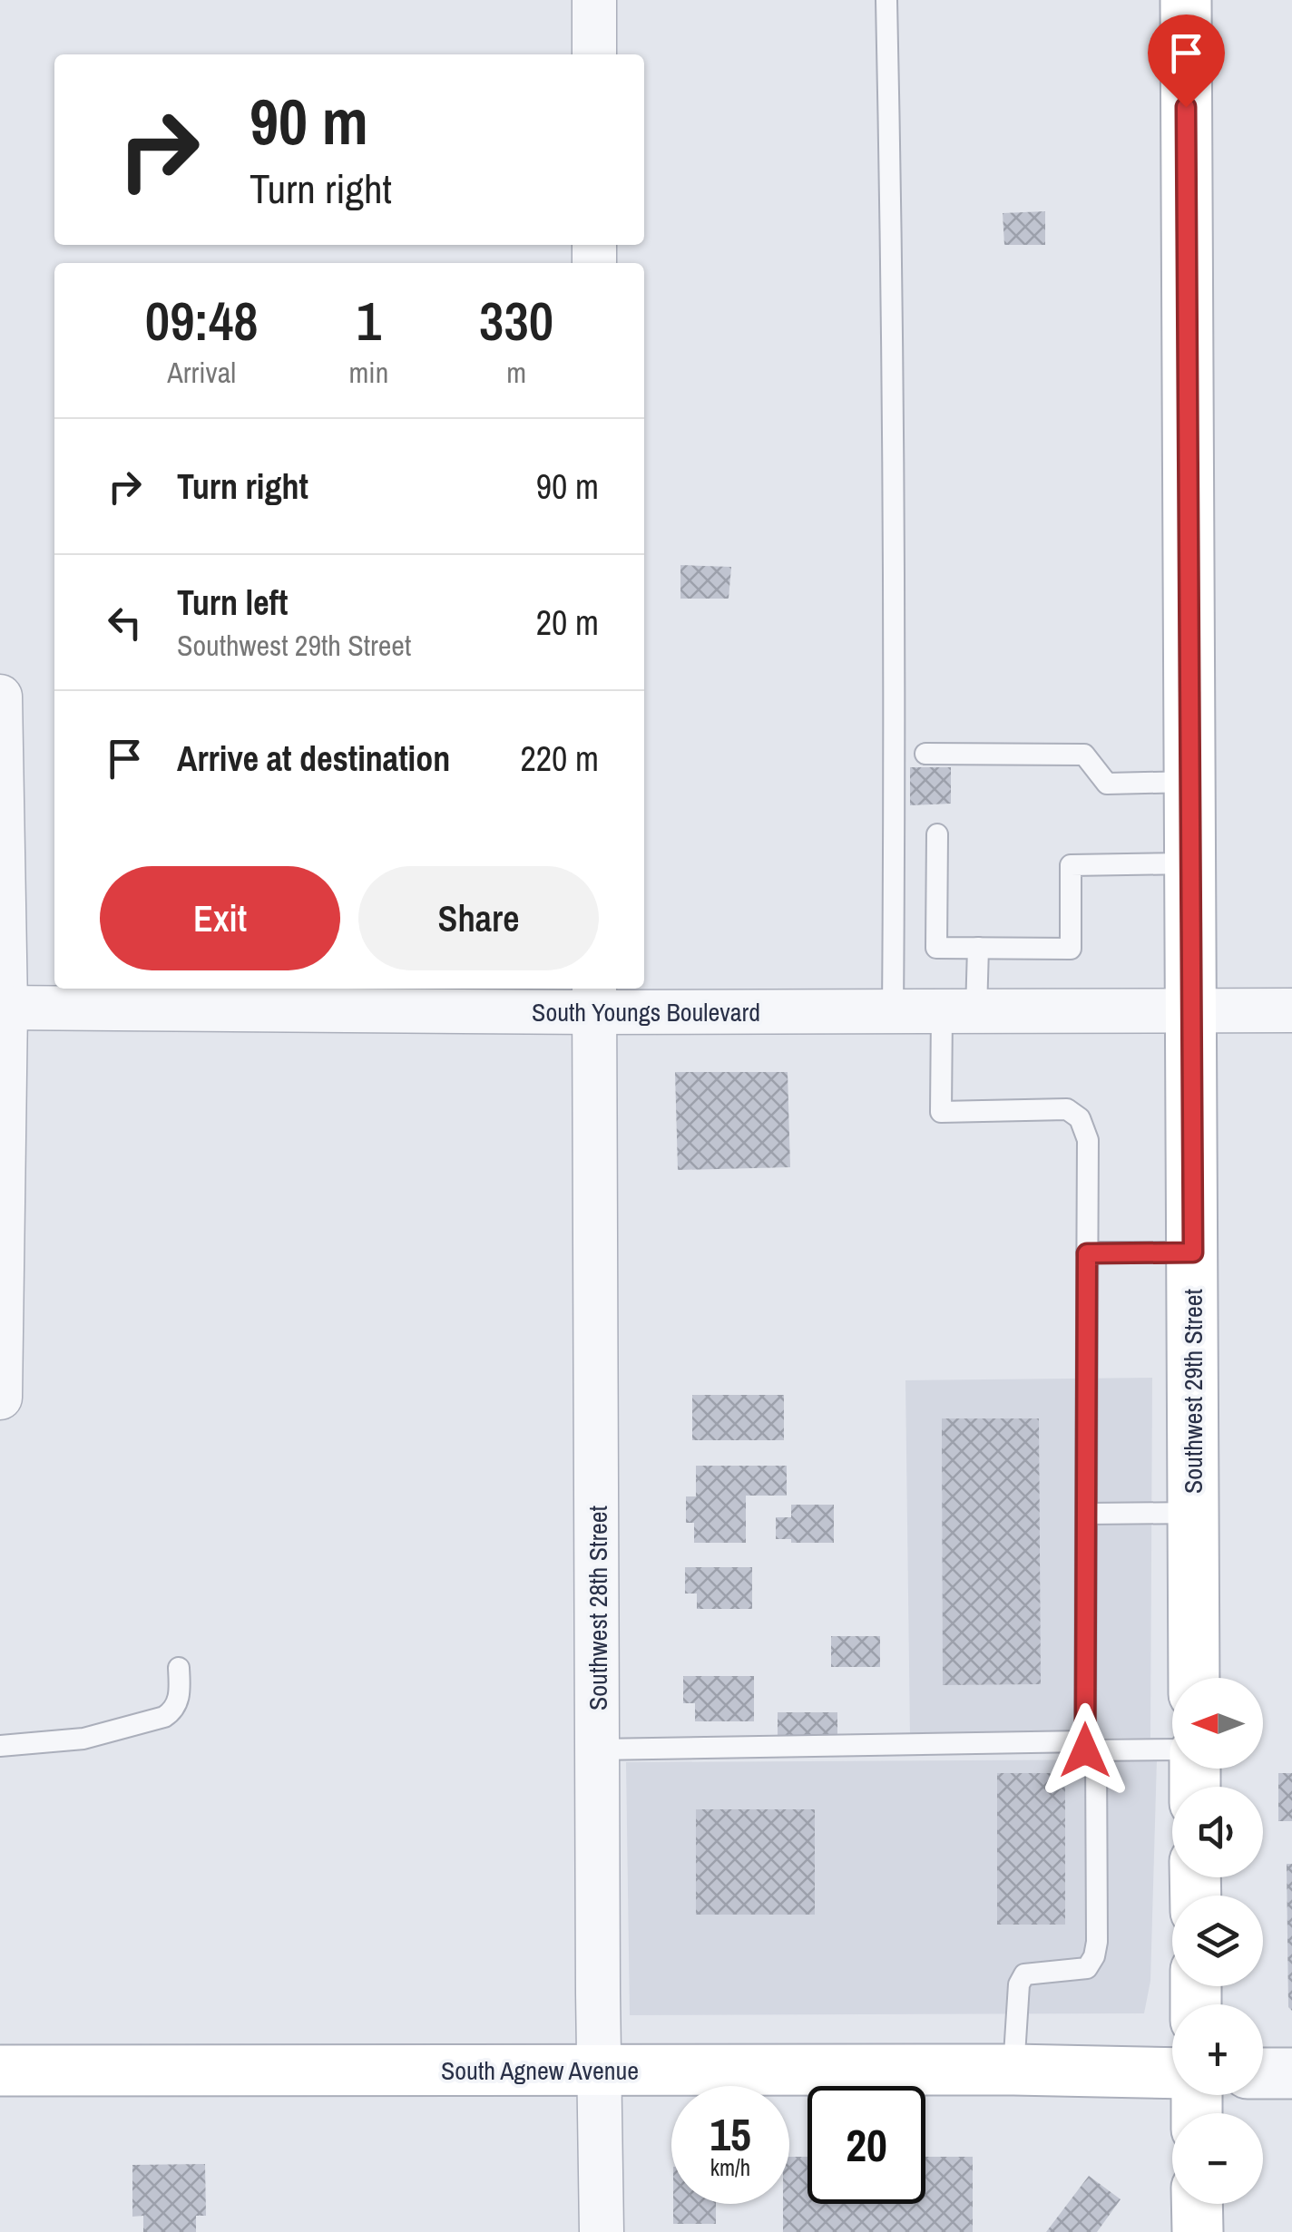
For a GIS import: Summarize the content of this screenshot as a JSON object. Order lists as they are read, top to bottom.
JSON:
{
  "streets": {
    "main road": ["Southwest 29th Street", "South Agnew Avenue"],
    "street": ["South Youngs Boulevard", "Southwest 28th Street"]
  },
  "crossings": [
    ["South Youngs Boulevard", "Southwest 29th Street"],
    ["South Youngs Boulevard", "Southwest 28th Street"],
    ["Southwest 28th Street", "South Agnew Avenue"]
  ],
  "north": "left",
  "page": {
    "turn": ["90 m", "Turn right"],
    "eta": [
      "09:48",
      "Arrival",
      "1",
      "min",
      "330",
      "m"
    ],
    "list": [
      {
        "name": "Turn right",
        "value": "90 m"
      },
      {
        "name": "Turn left",
        "note": "Southwest 29th Street",
        "value": "20 m"
      },
      {
        "name": "Arrive at destination",
        "value": "220 m"
      }
    ],
    "buttons": ["Exit", "Share"],
    "map_buttons": ["+", "−"],
    "speed": "15 km/h",
    "limit": "20"
  }
}
